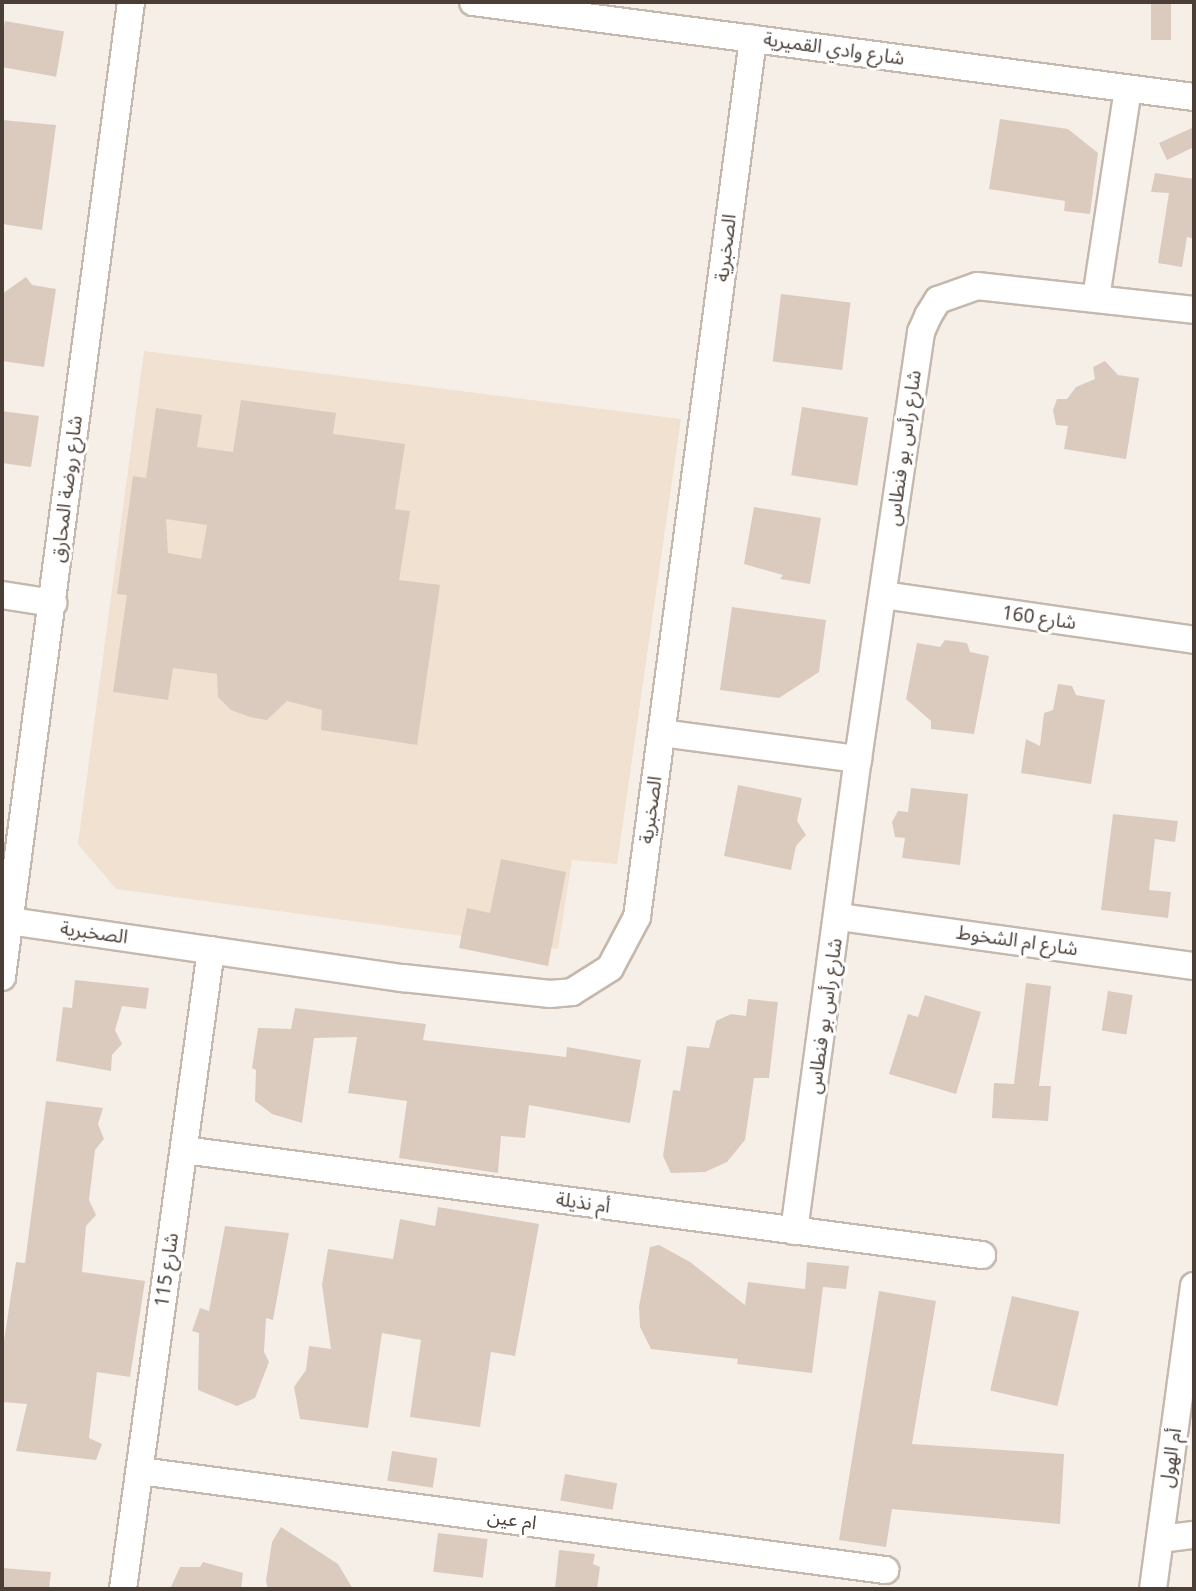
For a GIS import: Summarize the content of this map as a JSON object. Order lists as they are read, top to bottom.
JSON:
{
  "streets": {
    "street": [
      "شارع وادي القميرية",
      "الصخبرية",
      "شارع رأس بو فنطاس",
      "شارع روضة المحارق",
      "شارع 160",
      "شارع ام الشخوط",
      "أم نذيلة",
      "شارع 115",
      "أم الهول",
      "ام عين"
    ]
  },
  "crossings": [
    ["شارع وادي القميرية", "الصخبرية"],
    ["الصخبرية", "شارع روضة المحارق"],
    ["الصخبرية", "شارع 115"],
    ["شارع رأس بو فنطاس", "شارع 160"],
    ["شارع رأس بو فنطاس", "شارع ام الشخوط"],
    ["شارع رأس بو فنطاس", "أم نذيلة"],
    ["أم نذيلة", "شارع 115"],
    ["شارع 115", "ام عين"]
  ]
}
